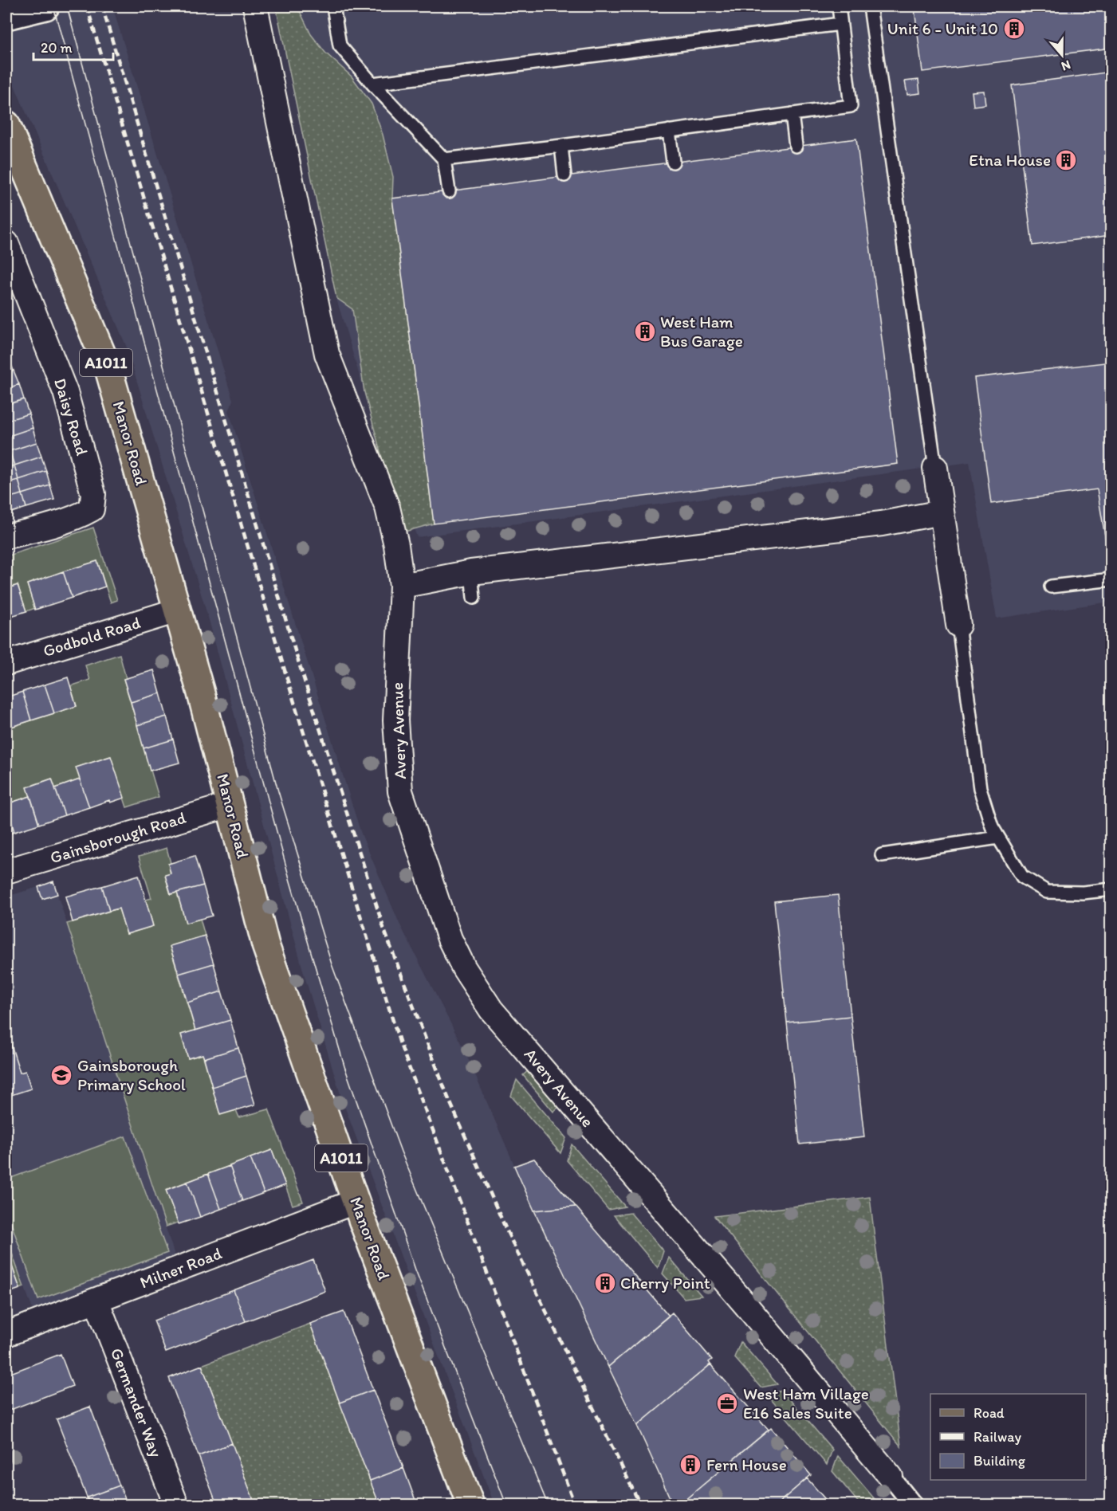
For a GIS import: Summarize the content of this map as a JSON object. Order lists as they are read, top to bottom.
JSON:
{
  "streets": {
    "main road": ["A1011", "Manor Road"],
    "street": [
      "Daisy Road",
      "Godbold Road",
      "Avery Avenue",
      "Gainsborough Road",
      "Milner Road",
      "Germander Way"
    ]
  },
  "crossings": [
    ["Manor Road", "Godbold Road"],
    ["Manor Road", "Gainsborough Road"],
    ["Manor Road", "Milner Road"],
    ["Milner Road", "Germander Way"]
  ],
  "places": {
    "building": [
      "Unit 6 - Unit 10",
      "Etna House",
      "West Ham Bus Garage",
      "Cherry Point",
      "Fern House"
    ],
    "school or university": ["Gainsborough Primary School"],
    "office": ["West Ham Village E16 Sales Suite"]
  },
  "legend": ["Road", "Railway", "Building"],
  "scale_bar": "20 m",
  "north": "bottom"
}
